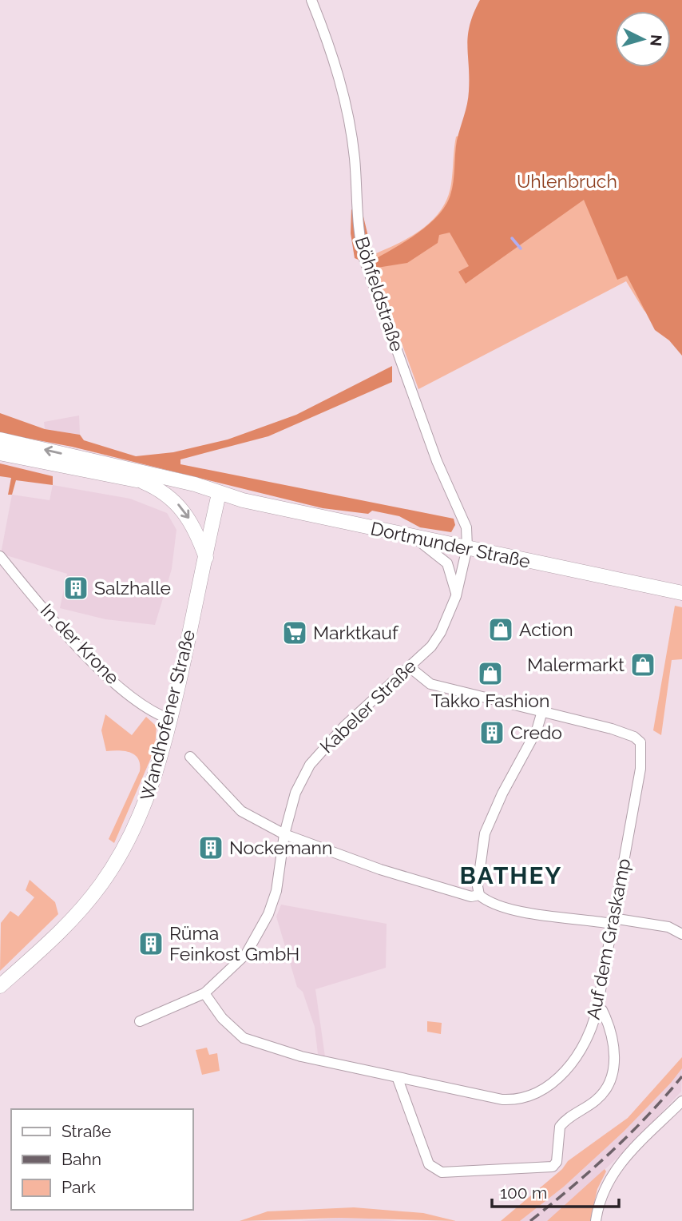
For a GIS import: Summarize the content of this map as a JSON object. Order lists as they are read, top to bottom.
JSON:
{
  "streets": {
    "main road": ["Dortmunder Straße", "Wandhofener Straße"],
    "street": [
      "Böhfeldstraße",
      "In der Krone",
      "Kabeler Straße",
      "Auf dem Graskamp"
    ]
  },
  "crossings": [
    ["Böhfeldstraße", "Dortmunder Straße"],
    ["Böhfeldstraße", "Kabeler Straße"],
    ["Dortmunder Straße", "Kabeler Straße"],
    ["Dortmunder Straße", "Wandhofener Straße"],
    ["In der Krone", "Wandhofener Straße"],
    ["Kabeler Straße", "Auf dem Graskamp"]
  ],
  "districts": ["BATHEY"],
  "parks": ["Uhlenbruch"],
  "places": {
    "building": [
      "Salzhalle",
      "Credo",
      "Nockemann",
      "Rüma Feinkost GmbH"
    ],
    "shop": ["Action", "Malermarkt", "Takko Fashion"],
    "supermarket": ["Marktkauf"]
  },
  "legend": ["Straße", "Bahn", "Park"],
  "scale_bar": "100 m",
  "north": "right"
}
